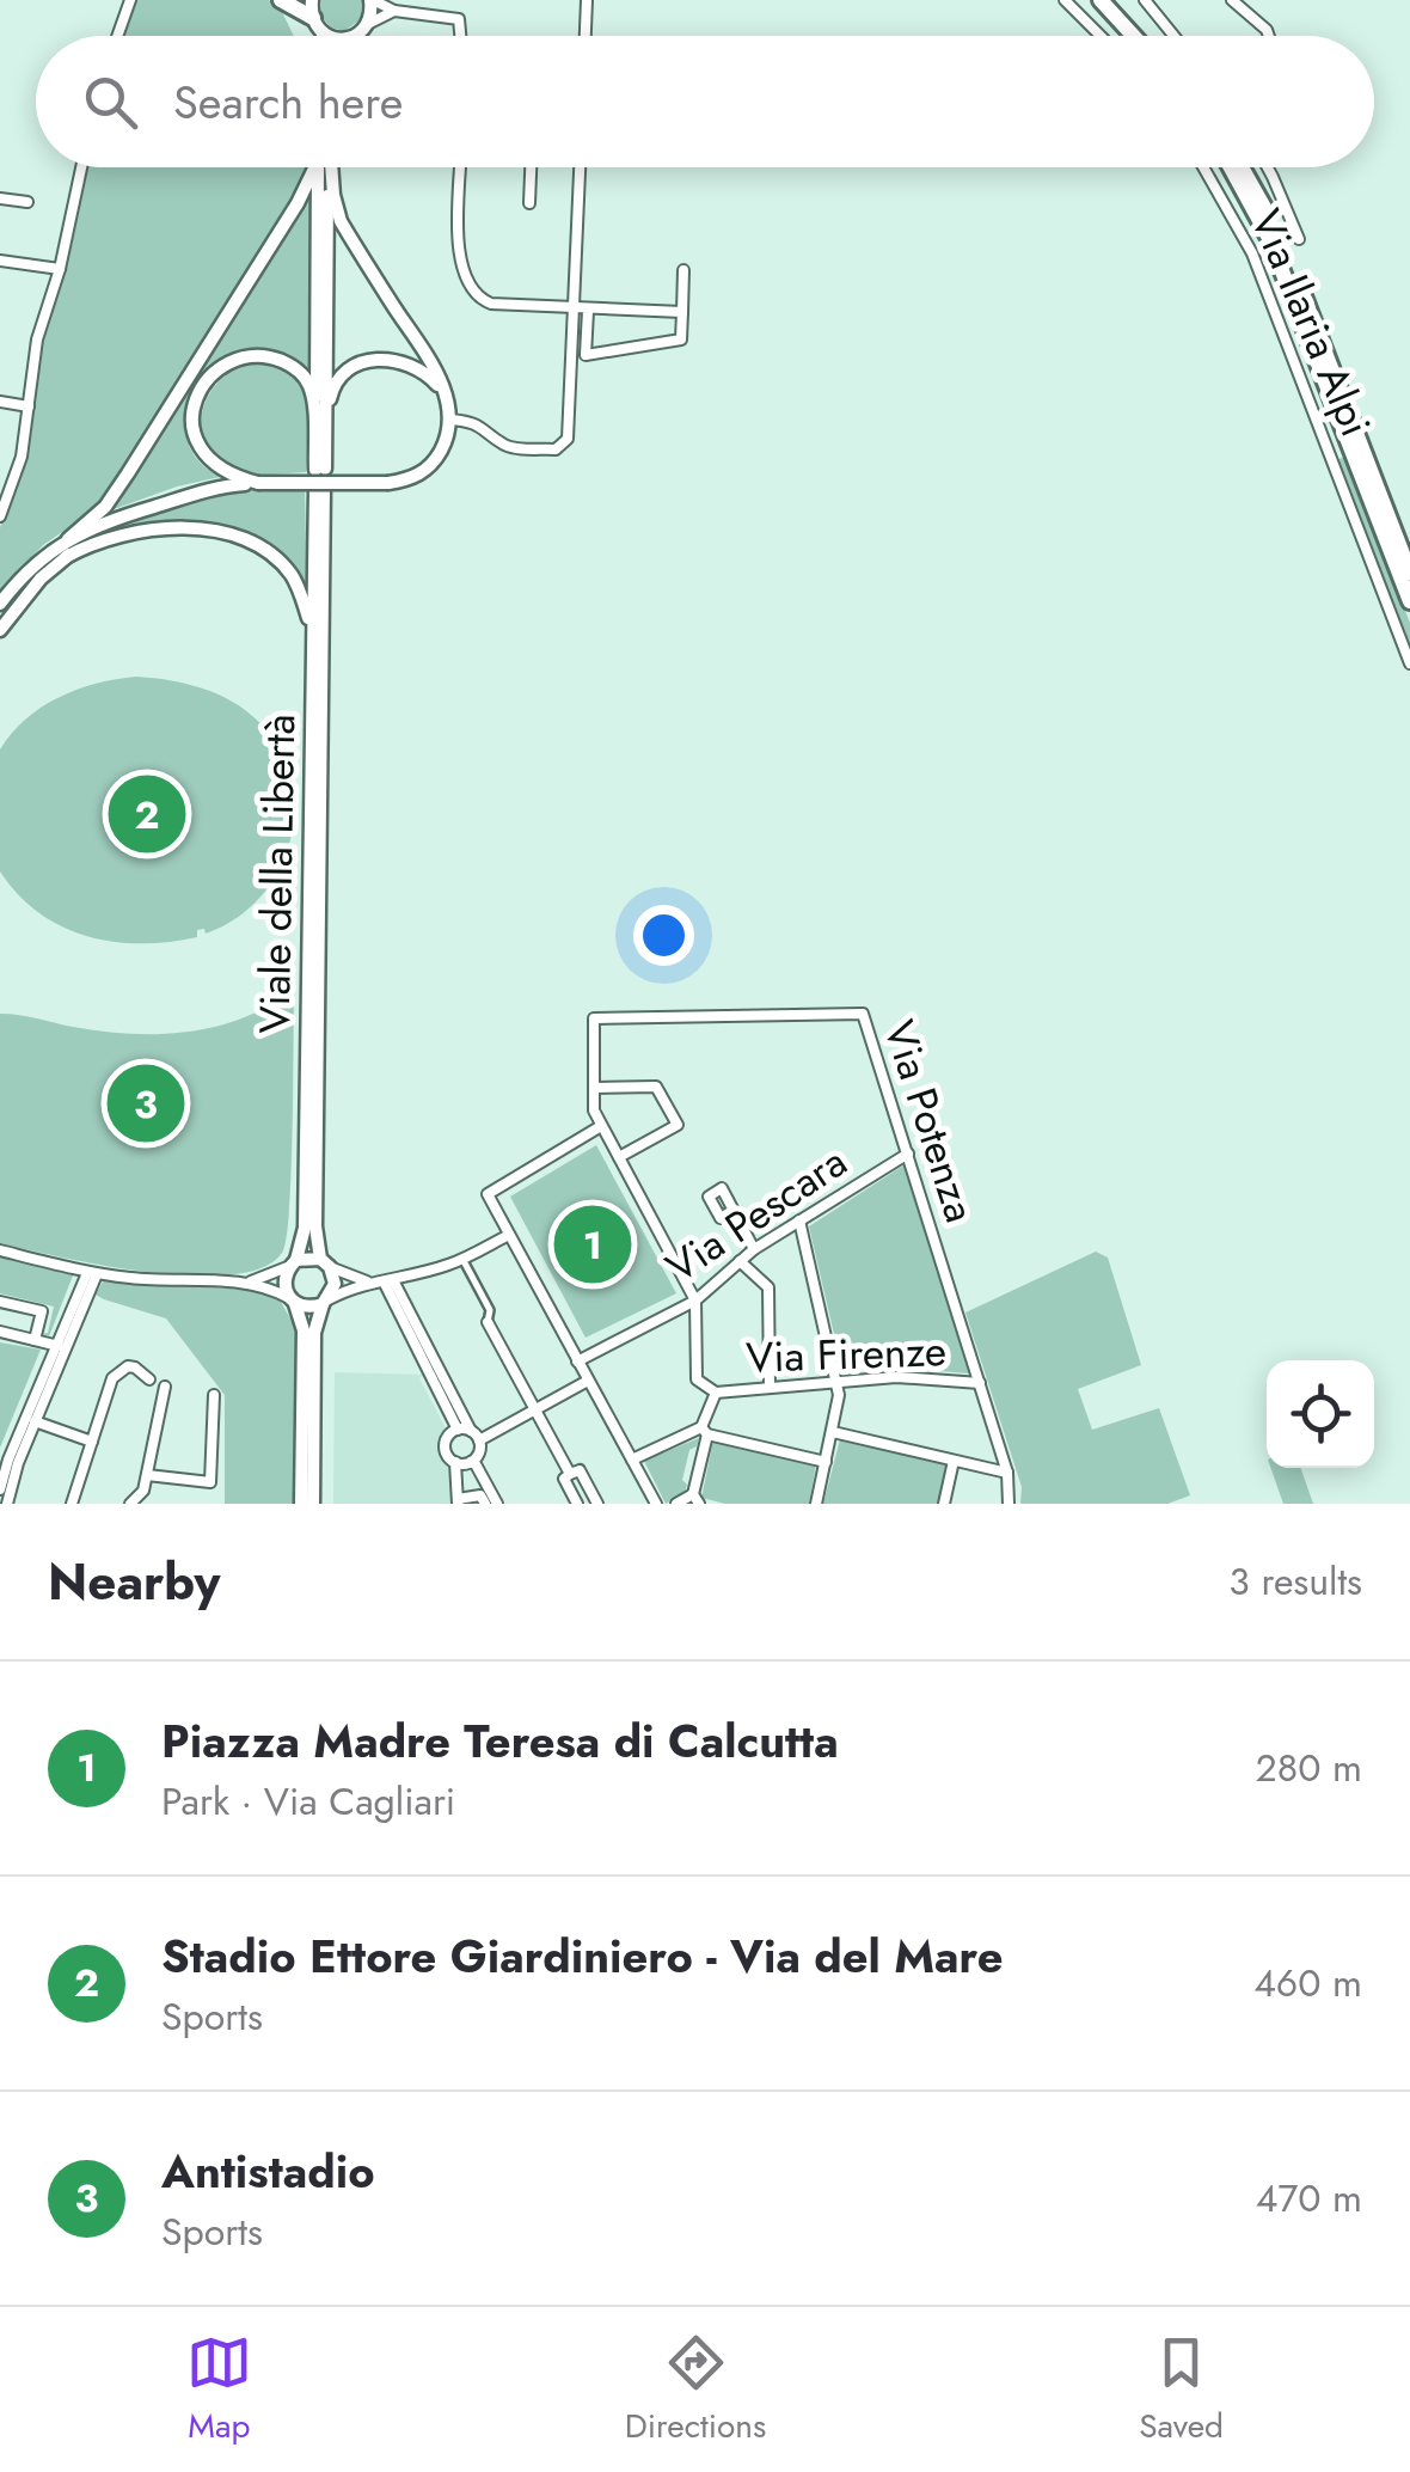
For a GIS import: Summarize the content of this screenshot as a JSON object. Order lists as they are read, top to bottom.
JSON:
{
  "streets": {
    "main road": ["Viale della Libertà"],
    "street": [
      "Via Ilaria Alpi",
      "Via Potenza",
      "Via Pescara",
      "Via Firenze"
    ]
  },
  "crossings": [
    ["Via Potenza", "Via Pescara"],
    ["Via Potenza", "Via Firenze"]
  ],
  "page": {
    "search": "Search here",
    "pins": ["2", "3", "1"],
    "heading": ["Nearby", "3 results"],
    "list": [
      {
        "mark": "1",
        "name": "Piazza Madre Teresa di Calcutta",
        "note": "Park · Via Cagliari",
        "value": "280 m"
      },
      {
        "mark": "2",
        "name": "Stadio Ettore Giardiniero - Via del Mare",
        "note": "Sports",
        "value": "460 m"
      },
      {
        "mark": "3",
        "name": "Antistadio",
        "note": "Sports",
        "value": "470 m"
      }
    ],
    "nav": ["Map", "Directions", "Saved"]
  }
}
